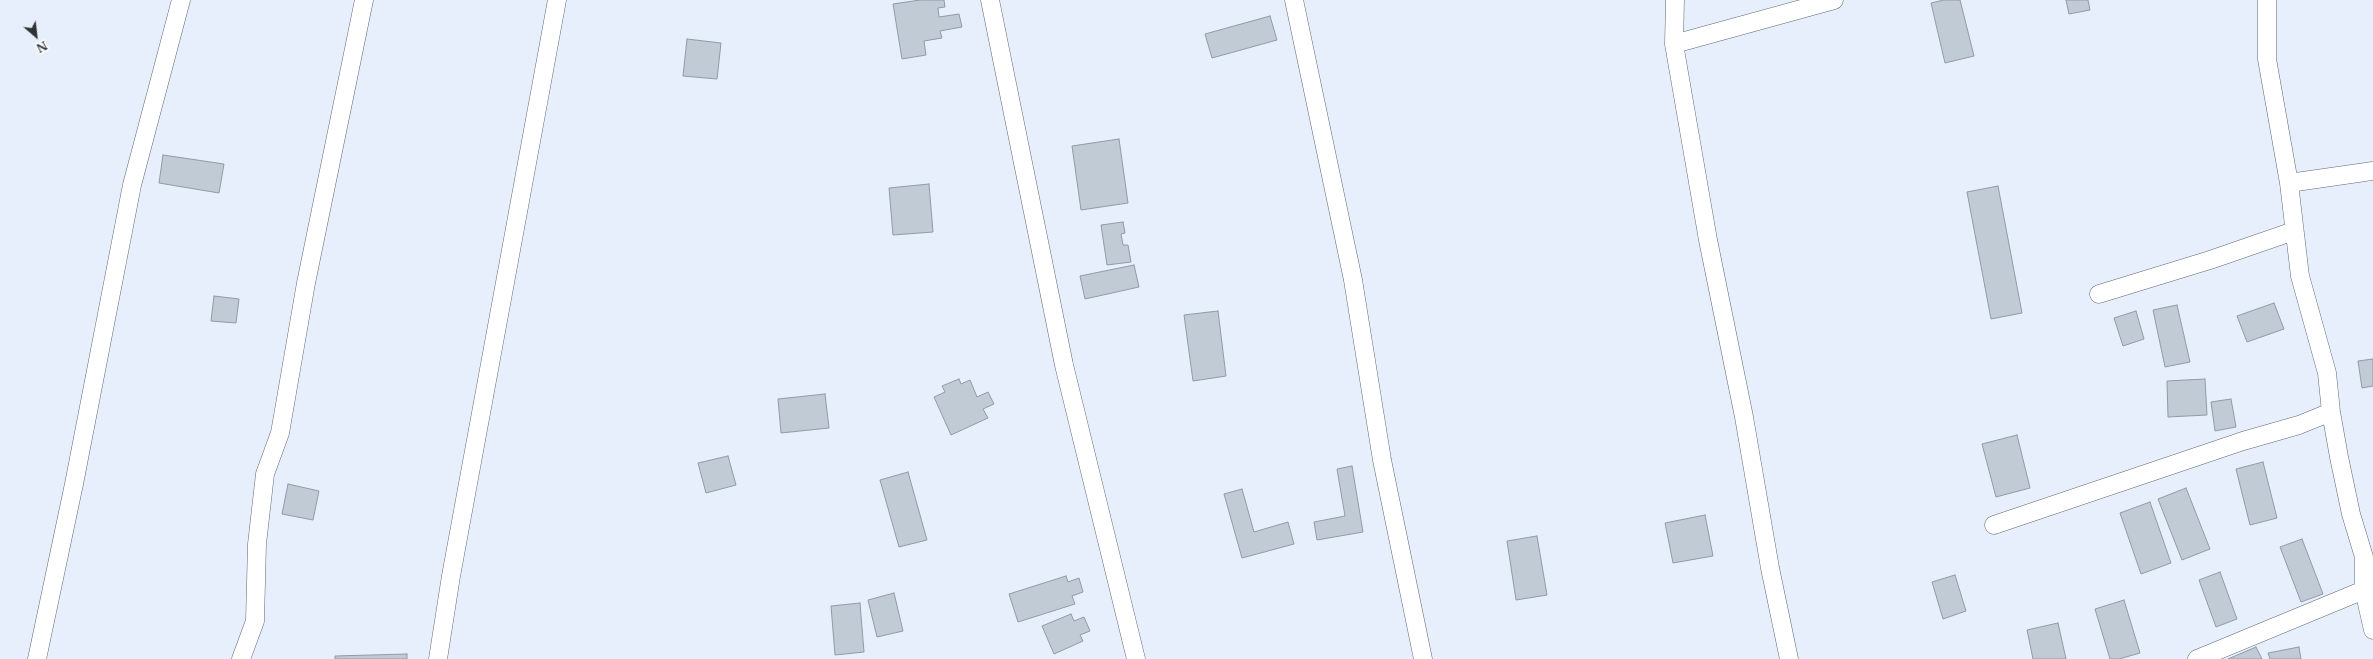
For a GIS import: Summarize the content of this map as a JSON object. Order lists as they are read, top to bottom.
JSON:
{
  "north": "bottom right"
}
